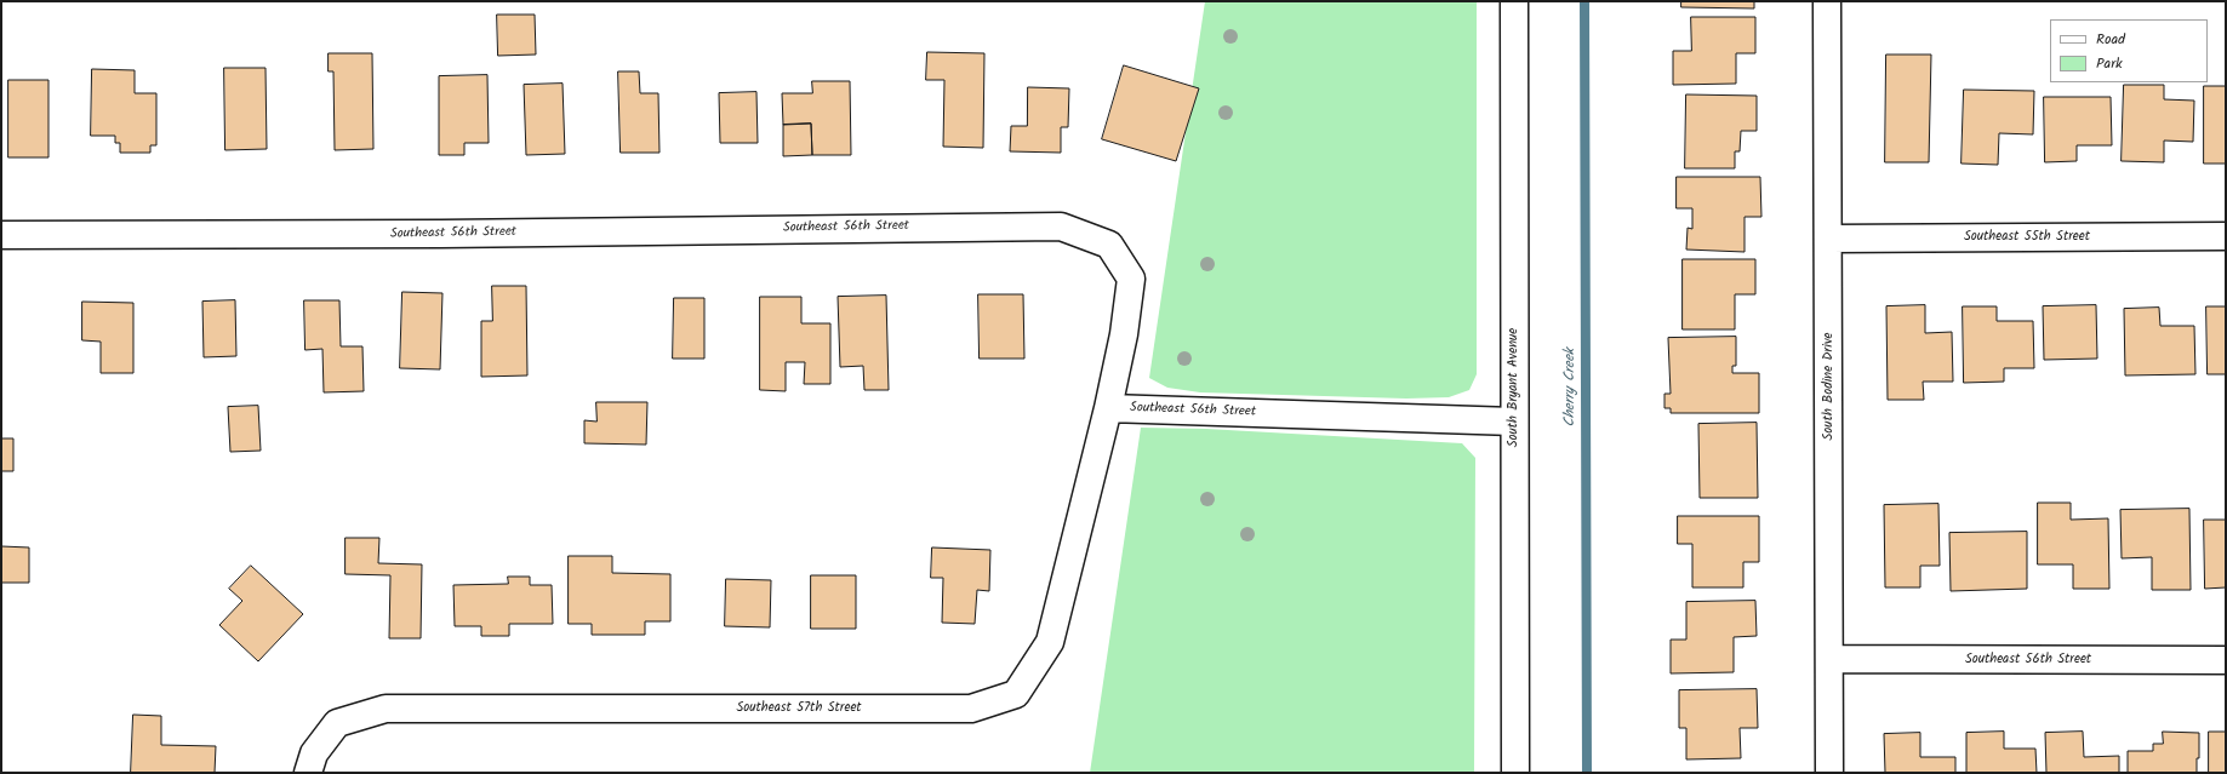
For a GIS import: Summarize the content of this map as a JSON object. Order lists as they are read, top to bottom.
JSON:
{
  "streets": {
    "street": [
      "Southeast 56th Street",
      "Southeast 55th Street",
      "South Bodine Drive",
      "South Bryant Avenue",
      "Southeast 57th Street"
    ]
  },
  "crossings": [
    ["Southeast 56th Street", "South Bodine Drive"],
    ["Southeast 56th Street", "South Bryant Avenue"],
    ["Southeast 56th Street", "Southeast 57th Street"],
    ["Southeast 55th Street", "South Bodine Drive"]
  ],
  "water": ["Cherry Creek"],
  "legend": ["Road", "Park"]
}
